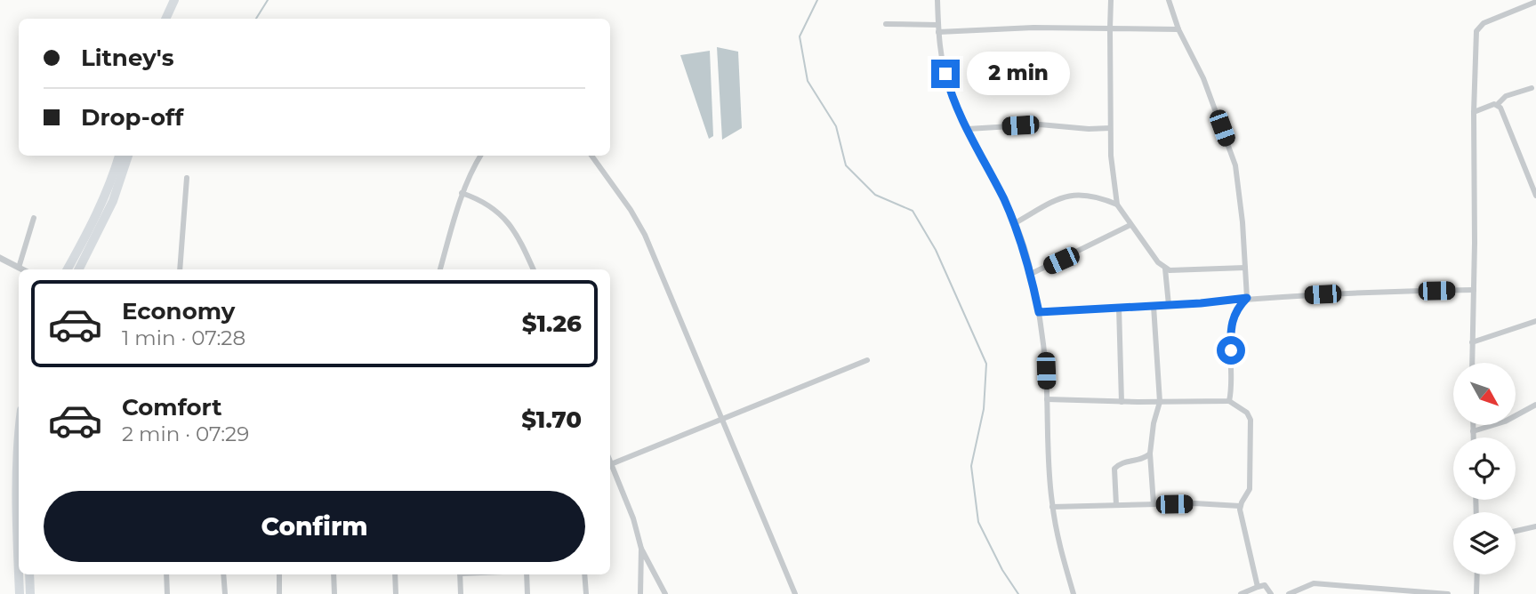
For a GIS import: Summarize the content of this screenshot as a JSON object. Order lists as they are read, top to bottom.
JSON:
{
  "north": "bottom right",
  "page": {
    "banner": ["Litney's", "Drop-off"],
    "bubble": "2 min",
    "list": [
      {
        "name": "Economy",
        "note": "1 min · 07:28",
        "value": "$1.26"
      },
      {
        "name": "Comfort",
        "note": "2 min · 07:29",
        "value": "$1.70"
      }
    ],
    "buttons": "Confirm"
  }
}
